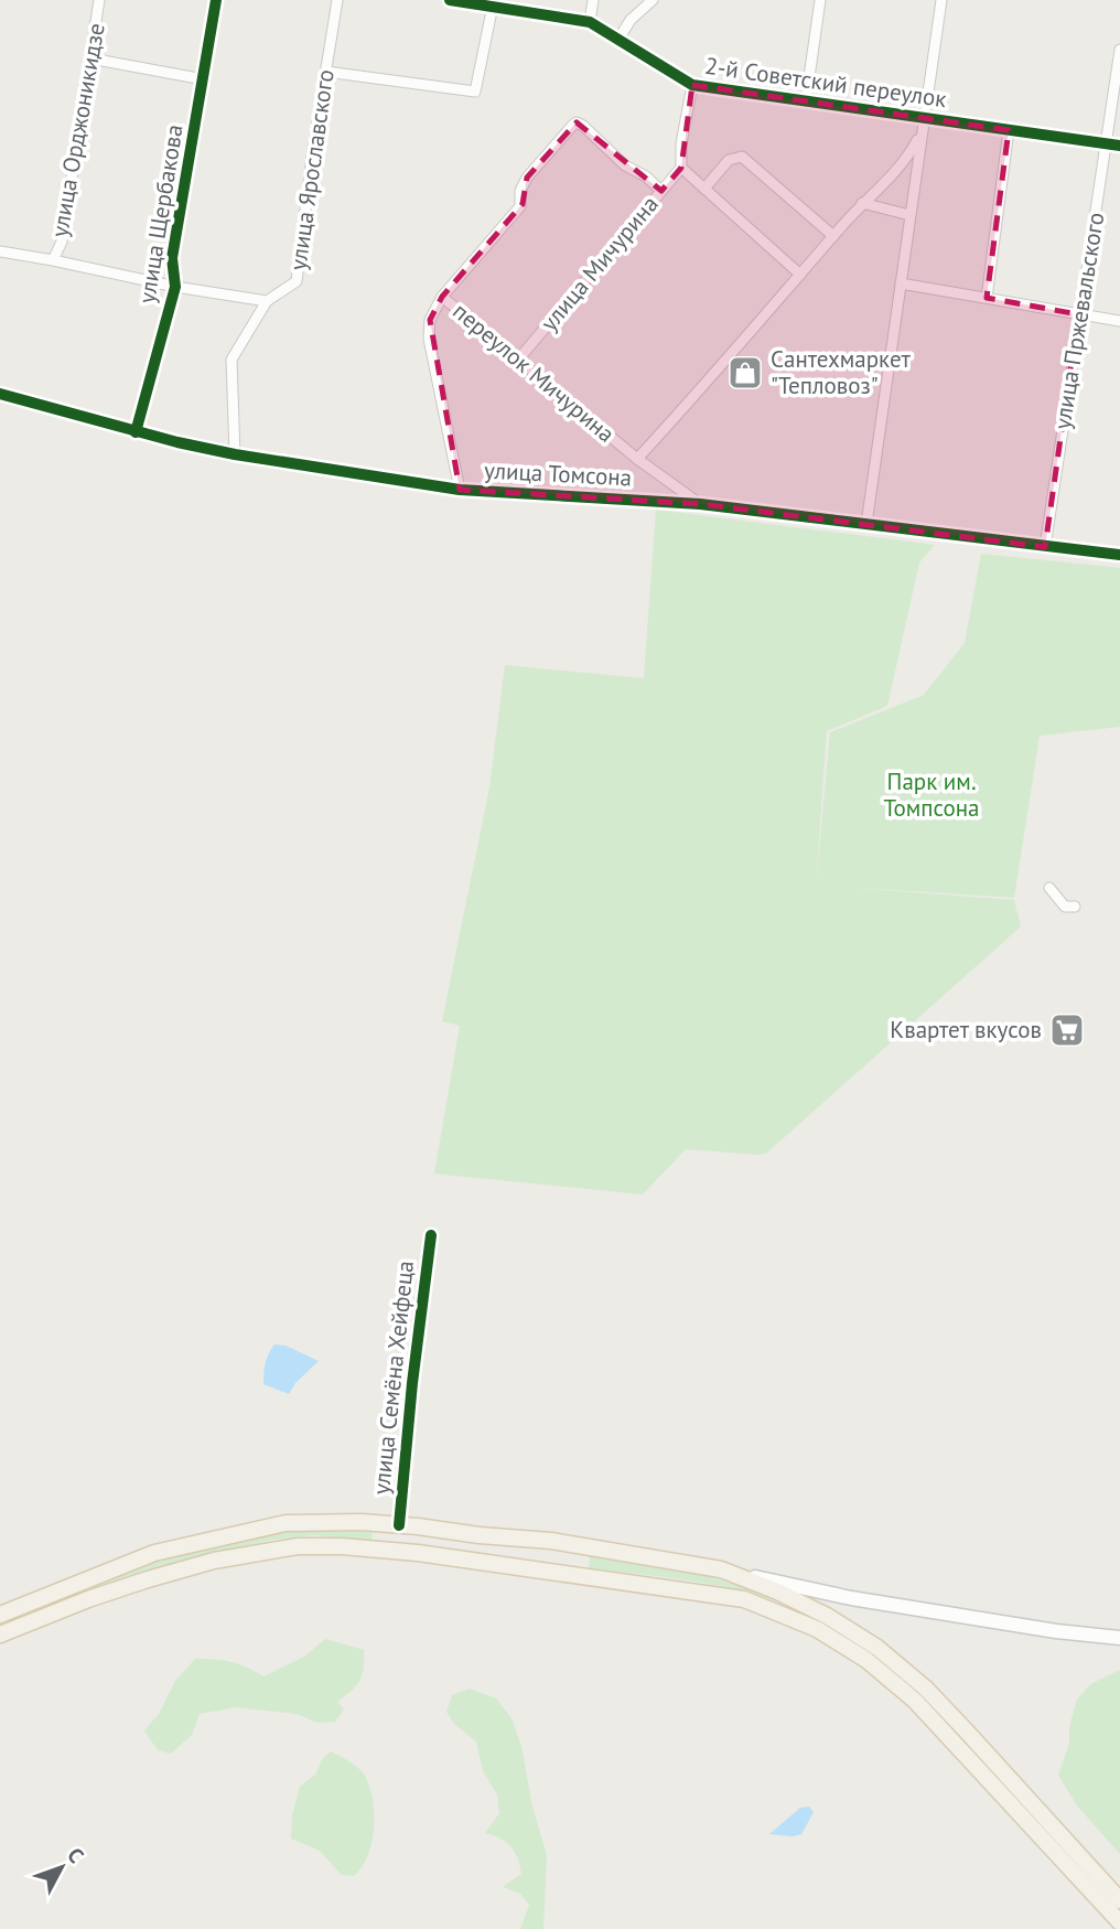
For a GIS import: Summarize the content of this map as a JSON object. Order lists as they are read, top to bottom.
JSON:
{
  "streets": {
    "street": [
      "2-й Советский переулок",
      "улица Орджоникидзе",
      "улица Ярославского",
      "улица Щербакова",
      "улица Мичурина",
      "улица Пржевальского",
      "переулок Мичурина",
      "улица Томсона",
      "улица Семёна Хейфеца"
    ]
  },
  "crossings": [
    ["2-й Советский переулок", "улица Пржевальского"],
    ["улица Ярославского", "улица Томсона"],
    ["улица Щербакова", "улица Томсона"],
    ["улица Мичурина", "переулок Мичурина"],
    ["улица Пржевальского", "улица Томсона"],
    ["переулок Мичурина", "улица Томсона"]
  ],
  "parks": ["Парк им. Томпсона"],
  "places": {
    "shop": ["Сантехмаркет \"Тепловоз\""],
    "supermarket": ["Квартет вкусов"]
  },
  "north": "top right"
}
